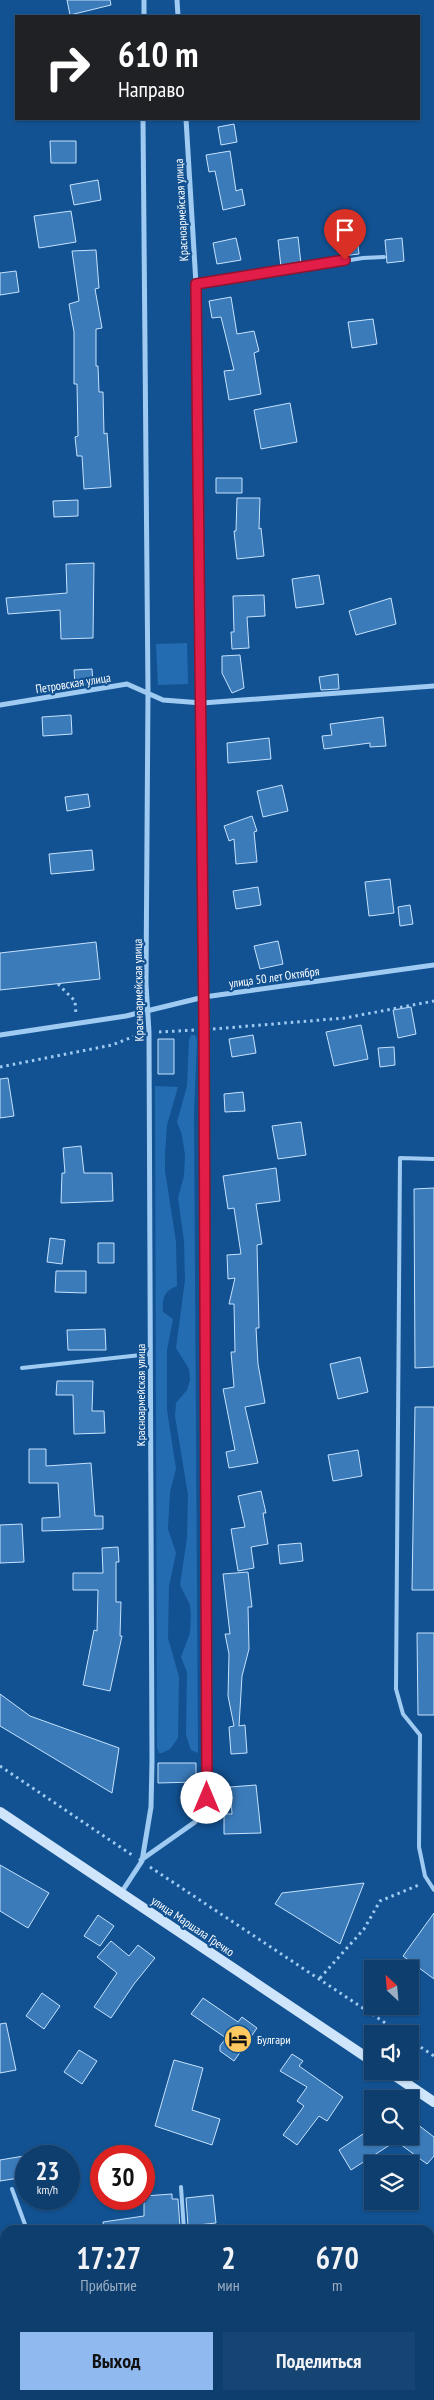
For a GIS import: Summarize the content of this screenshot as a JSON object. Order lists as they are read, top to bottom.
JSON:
{
  "streets": {
    "main road": ["улица Маршала Гречко"],
    "street": ["Красноармейская улица", "Петровская улица", "улица 50 лет Октября"]
  },
  "crossings": [
    ["Красноармейская улица", "Петровская улица"],
    ["Красноармейская улица", "улица 50 лет Октября"],
    ["Красноармейская улица", "улица Маршала Гречко"]
  ],
  "places": {
    "hotel": ["Булгари"]
  },
  "north": "top left",
  "page": {
    "turn": ["610 m", "Направо"],
    "speed": "23 km/h",
    "limit": "30",
    "eta": [
      "17:27",
      "Прибытие",
      "2",
      "мин",
      "670",
      "m"
    ],
    "buttons": ["Выход", "Поделиться"]
  }
}
